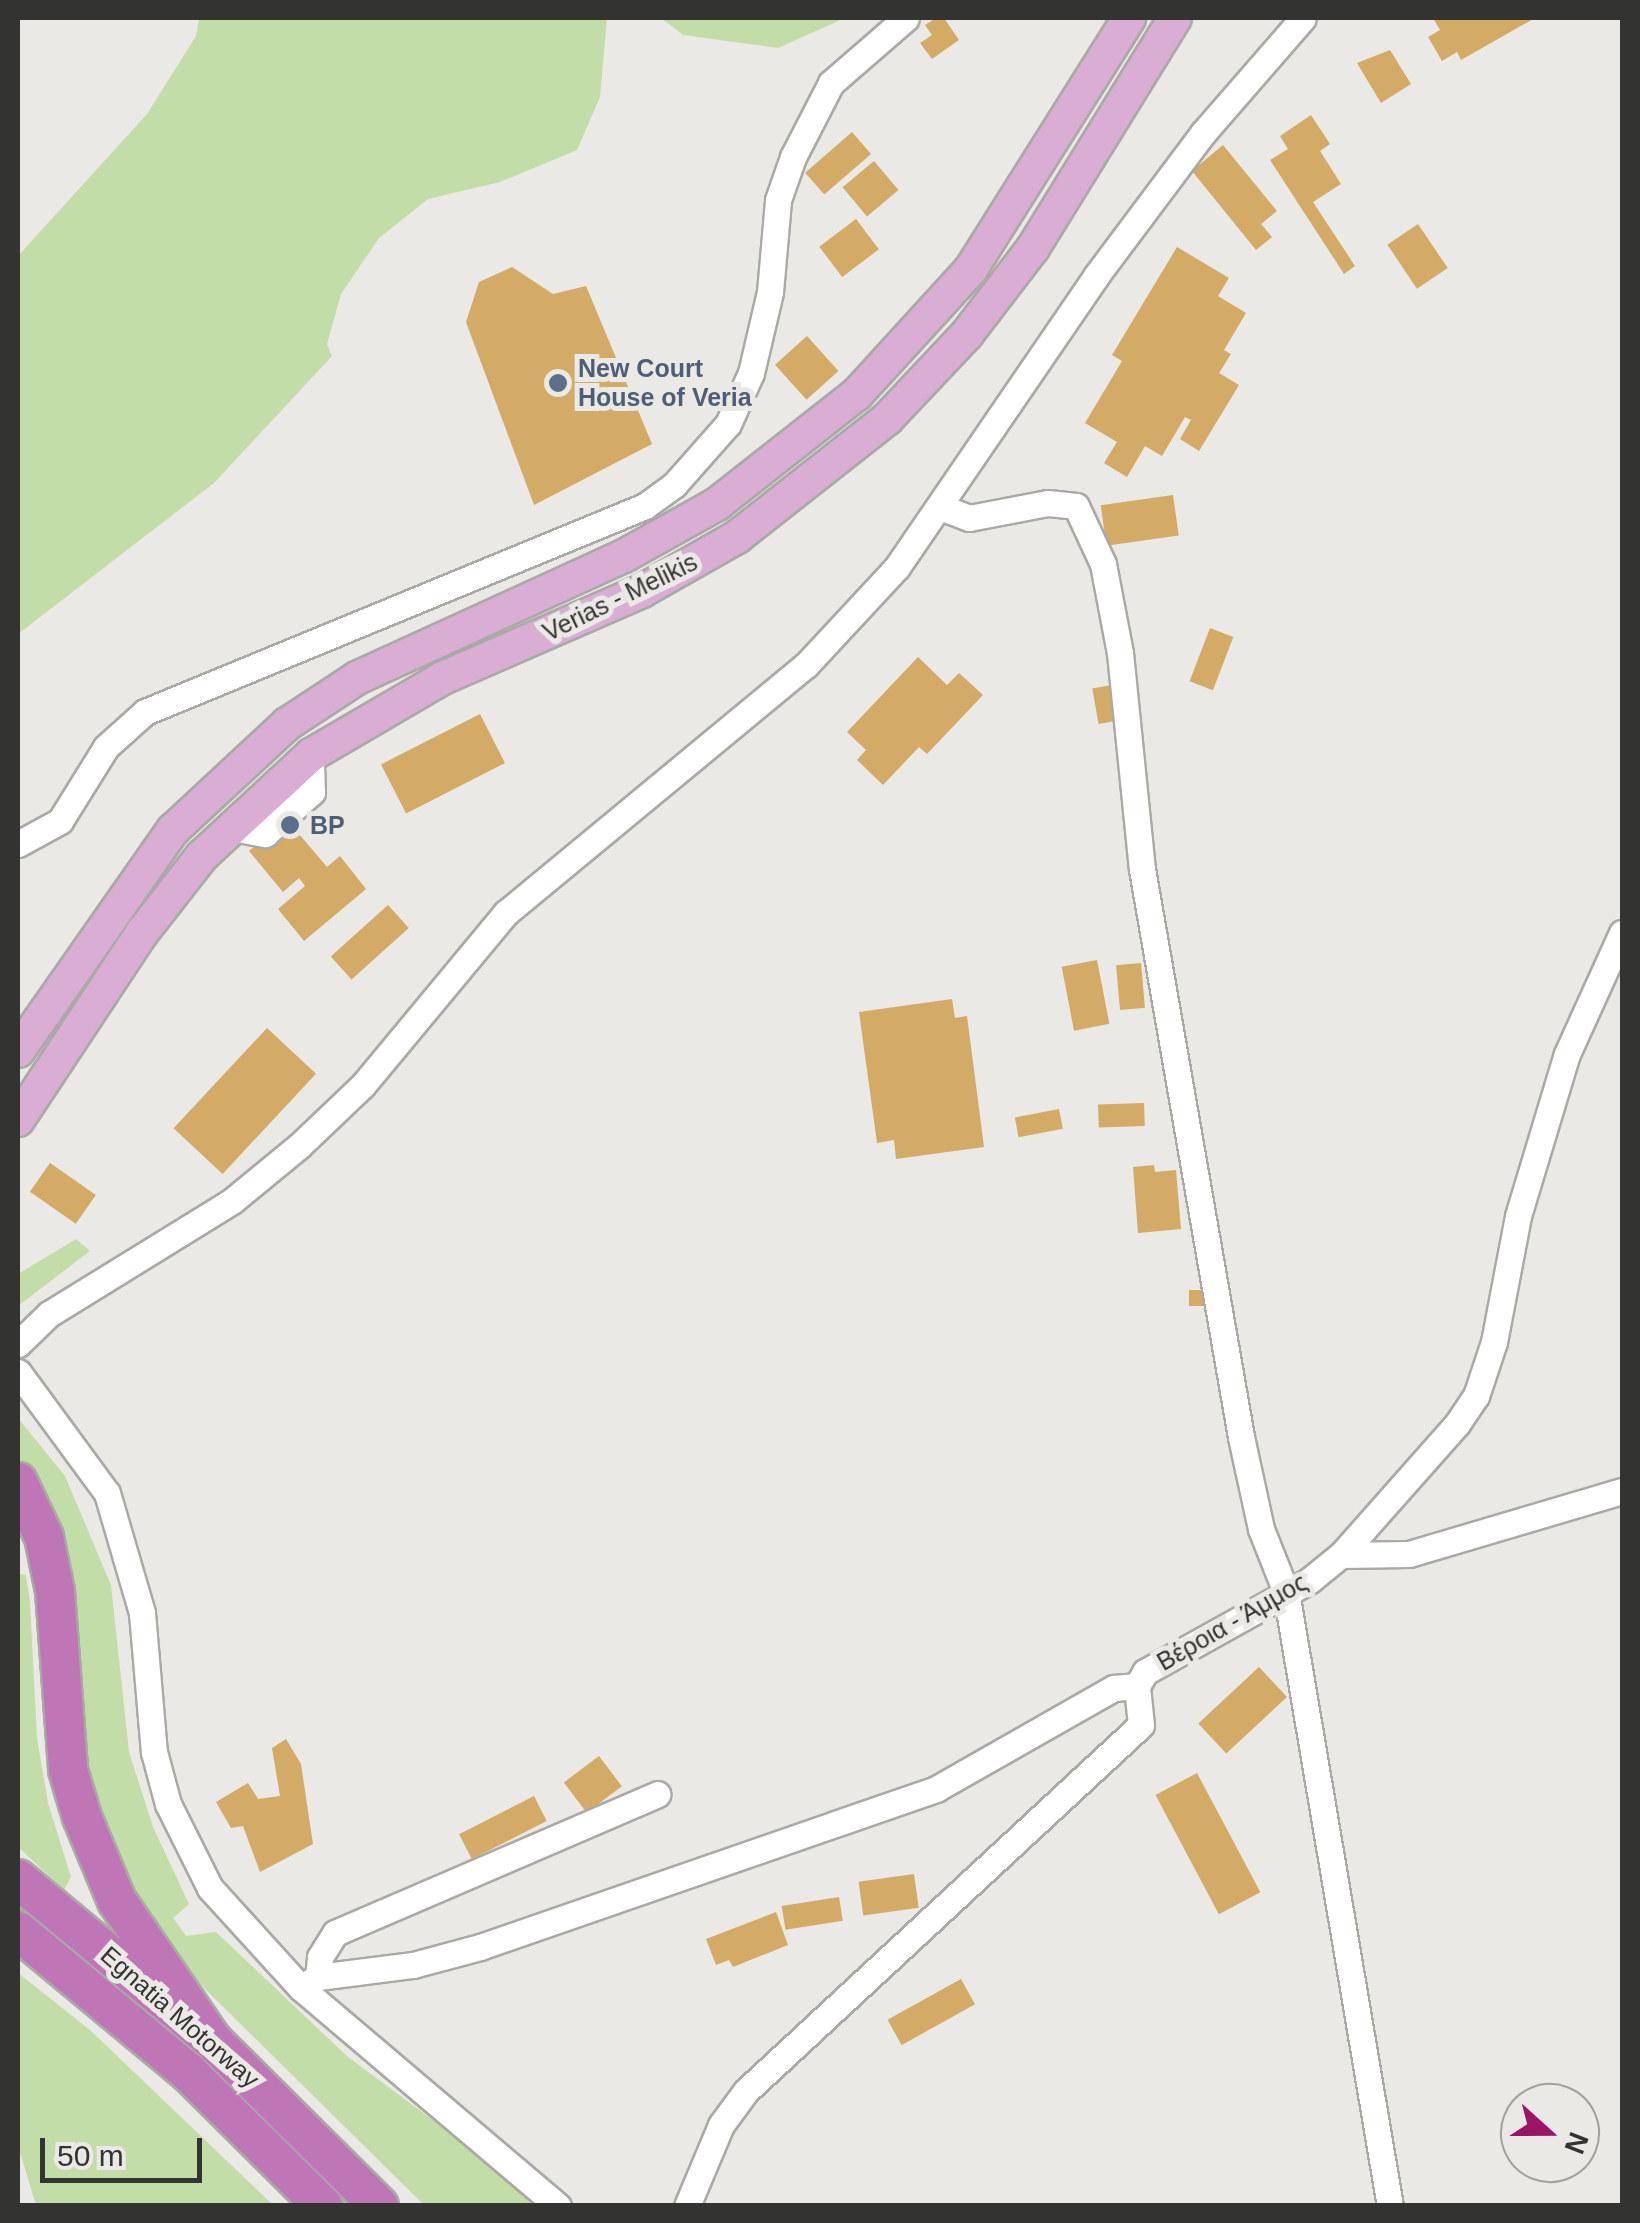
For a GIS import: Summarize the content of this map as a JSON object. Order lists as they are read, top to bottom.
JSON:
{
  "streets": {
    "highway": ["Egnatia Motorway"],
    "main road": ["Verias - Melikis"],
    "street": ["Βέροια - Άμμος"]
  },
  "places": ["New Court House of Veria", "BP"],
  "scale_bar": "50 m",
  "north": "right"
}
